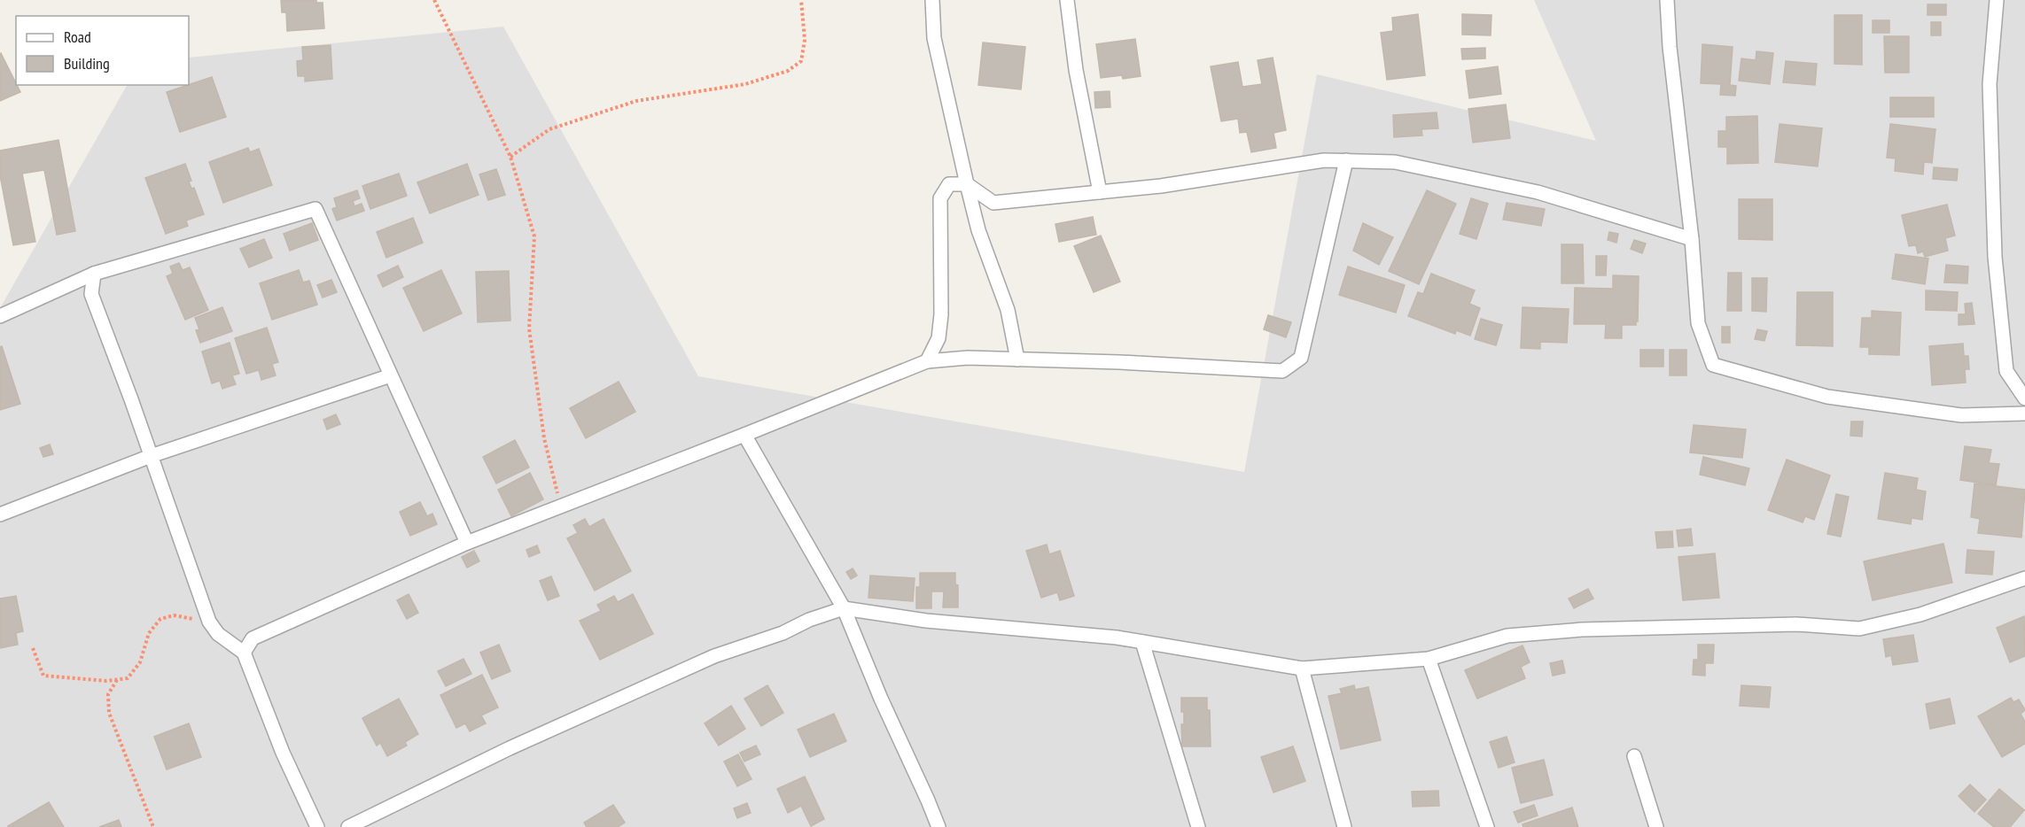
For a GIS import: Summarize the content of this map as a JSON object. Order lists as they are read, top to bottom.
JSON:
{
  "legend": ["Road", "Building"]
}
